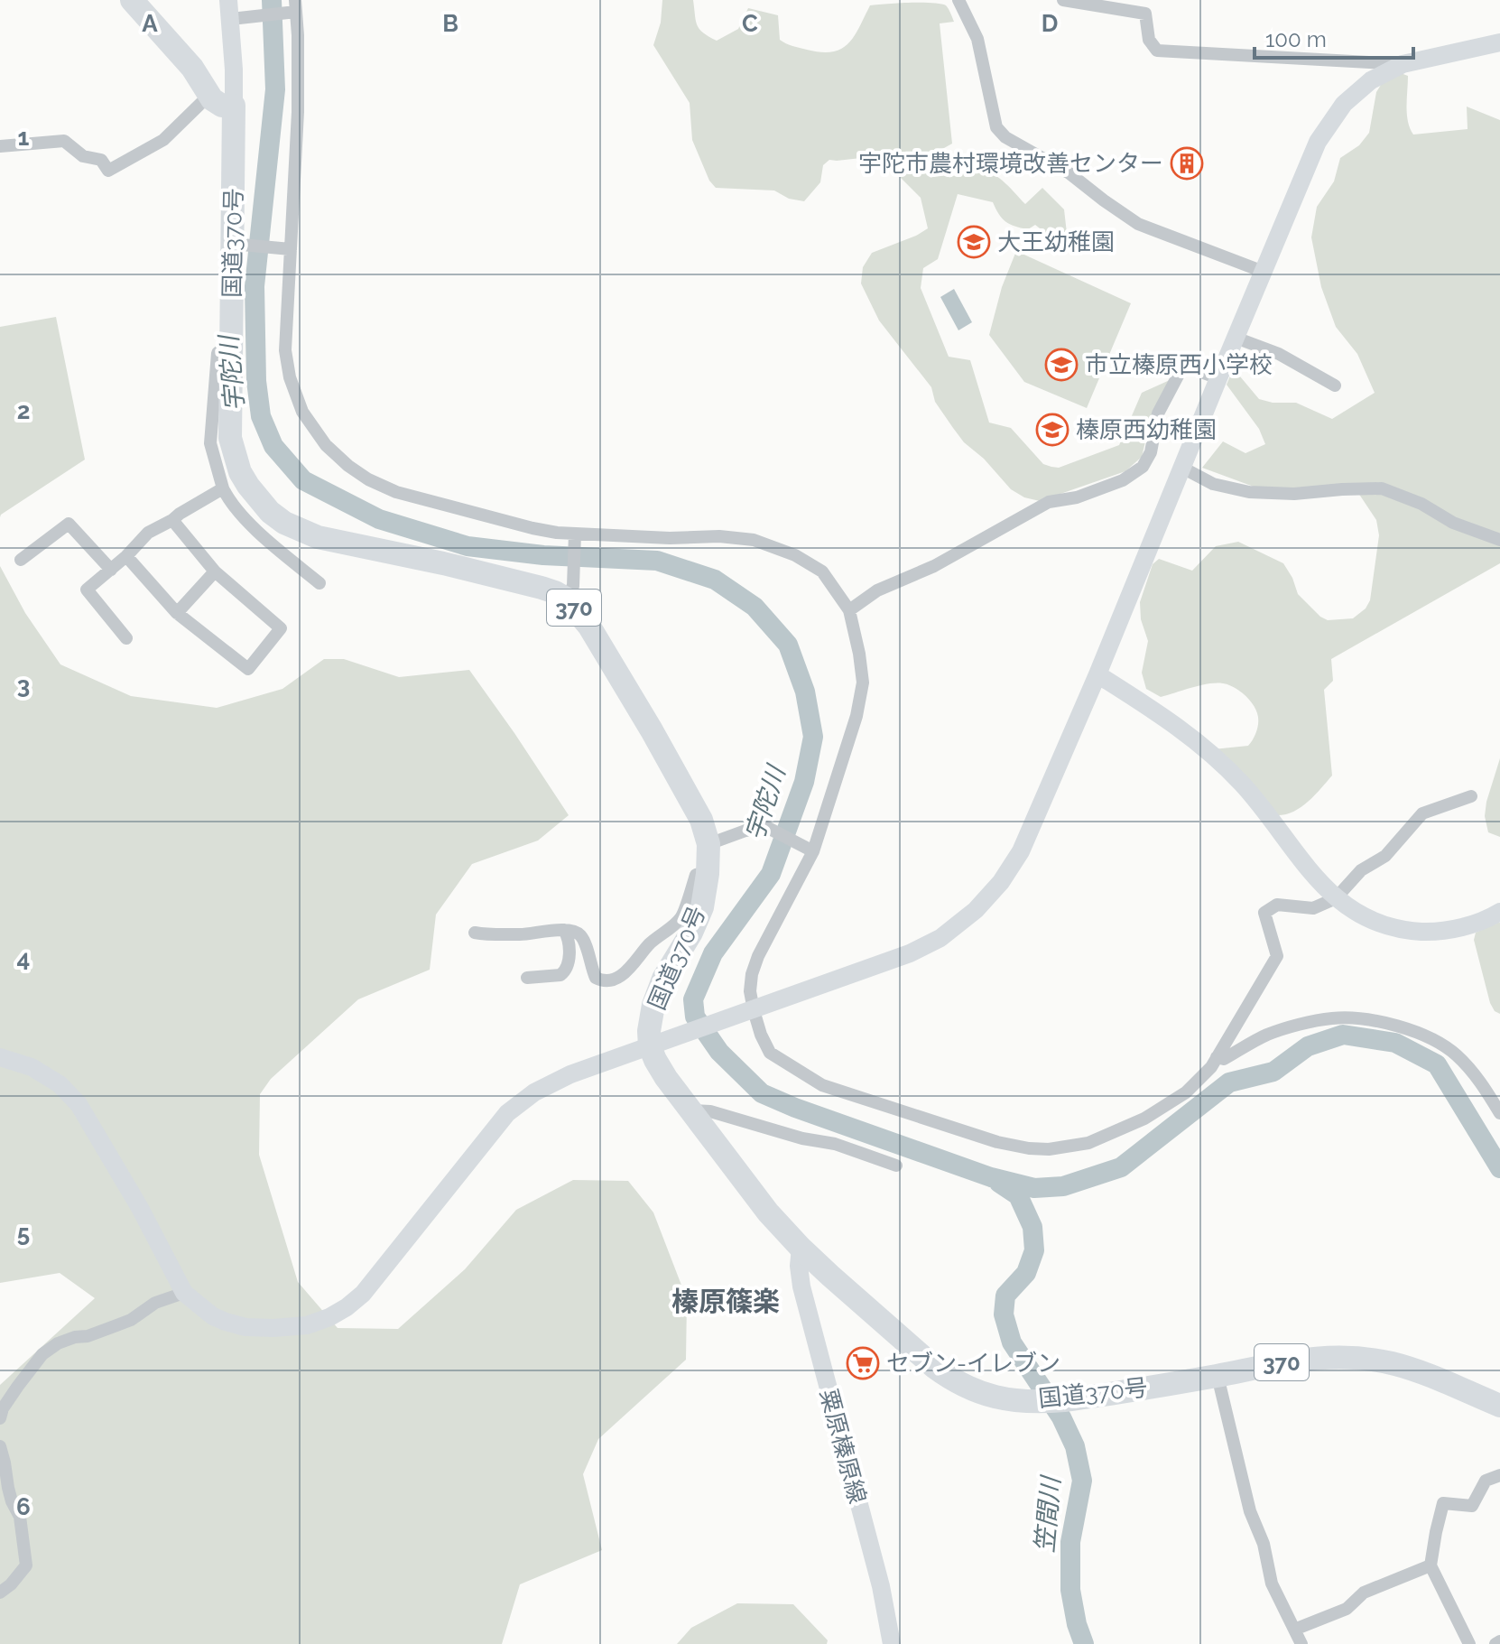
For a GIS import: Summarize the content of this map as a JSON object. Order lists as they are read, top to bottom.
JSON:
{
  "streets": {
    "highway": ["国道370号", "370"],
    "street": ["粟原榛原線"]
  },
  "crossings": [
    ["国道370号", "粟原榛原線"]
  ],
  "districts": ["榛原篠楽"],
  "water": ["宇陀川", "笠間川"],
  "places": {
    "building": ["宇陀市農村環境改善センター"],
    "school or university": ["大王幼稚園", "市立榛原西小学校", "榛原西幼稚園"],
    "supermarket": ["セブン-イレブン"]
  },
  "scale_bar": "100 m",
  "grid": {
    "columns": [
      "A",
      "B",
      "C",
      "D"
    ],
    "rows": [
      "1",
      "2",
      "3",
      "4",
      "5",
      "6"
    ]
  }
}
